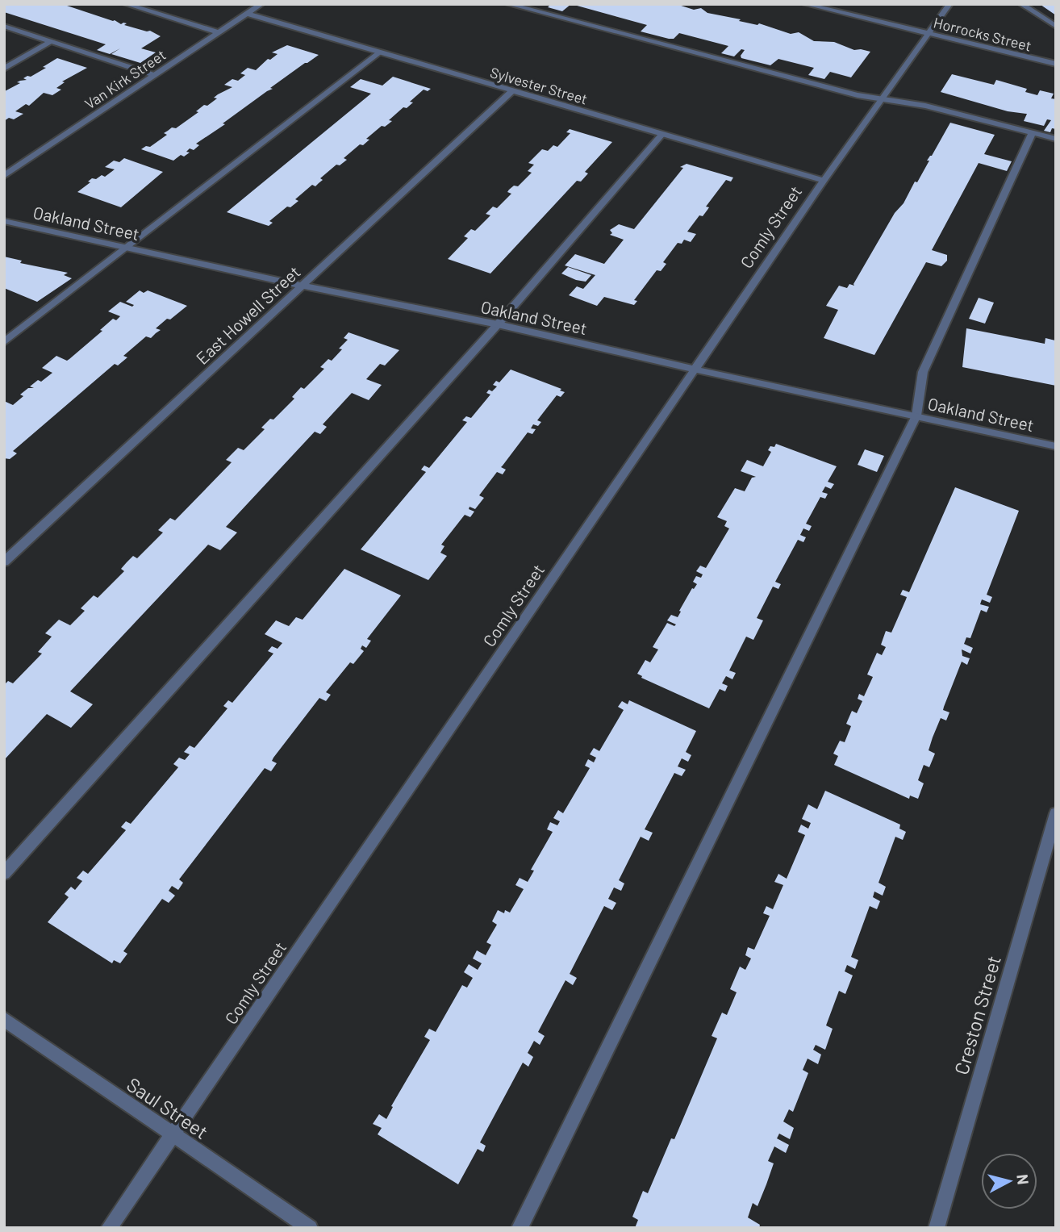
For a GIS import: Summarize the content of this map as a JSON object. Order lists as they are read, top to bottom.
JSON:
{
  "streets": {
    "street": [
      "Horrocks Street",
      "Van Kirk Street",
      "Sylvester Street",
      "Oakland Street",
      "Comly Street",
      "East Howell Street",
      "Creston Street",
      "Saul Street"
    ]
  },
  "crossings": [
    ["Horrocks Street", "Comly Street"],
    ["Van Kirk Street", "Sylvester Street"],
    ["Sylvester Street", "Comly Street"],
    ["Sylvester Street", "East Howell Street"],
    ["Oakland Street", "Comly Street"],
    ["Oakland Street", "East Howell Street"],
    ["Comly Street", "Saul Street"]
  ],
  "north": "right"
}
